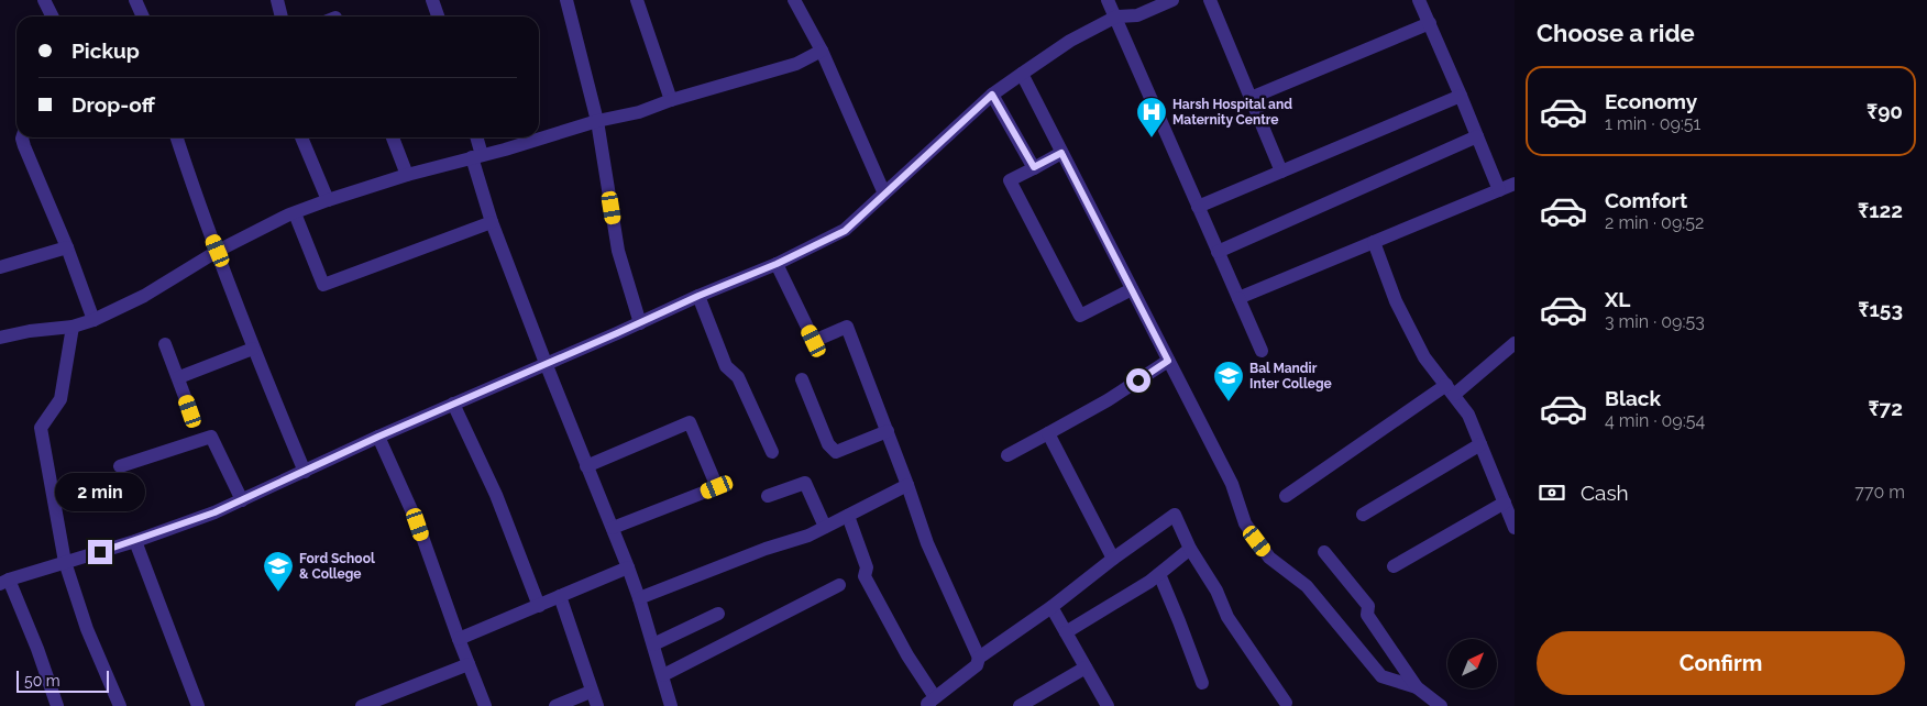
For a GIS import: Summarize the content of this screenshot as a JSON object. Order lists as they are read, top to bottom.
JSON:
{
  "places": {
    "hospital": ["Harsh Hospital and Maternity Centre"],
    "school or university": ["Bal Mandir Inter College", "Ford School & College"]
  },
  "scale_bar": "50 m",
  "north": "top right",
  "page": {
    "heading": "Choose a ride",
    "banner": ["Pickup", "Drop-off"],
    "list": [
      {
        "name": "Economy",
        "note": "1 min · 09:51",
        "value": "₹90"
      },
      {
        "name": "Comfort",
        "note": "2 min · 09:52",
        "value": "₹122"
      },
      {
        "name": "XL",
        "note": "3 min · 09:53",
        "value": "₹153"
      },
      {
        "name": "Black",
        "note": "4 min · 09:54",
        "value": "₹72"
      }
    ],
    "pay": ["Cash", "770 m"],
    "bubble": "2 min",
    "buttons": "Confirm",
    "scale": "50 m"
  }
}
